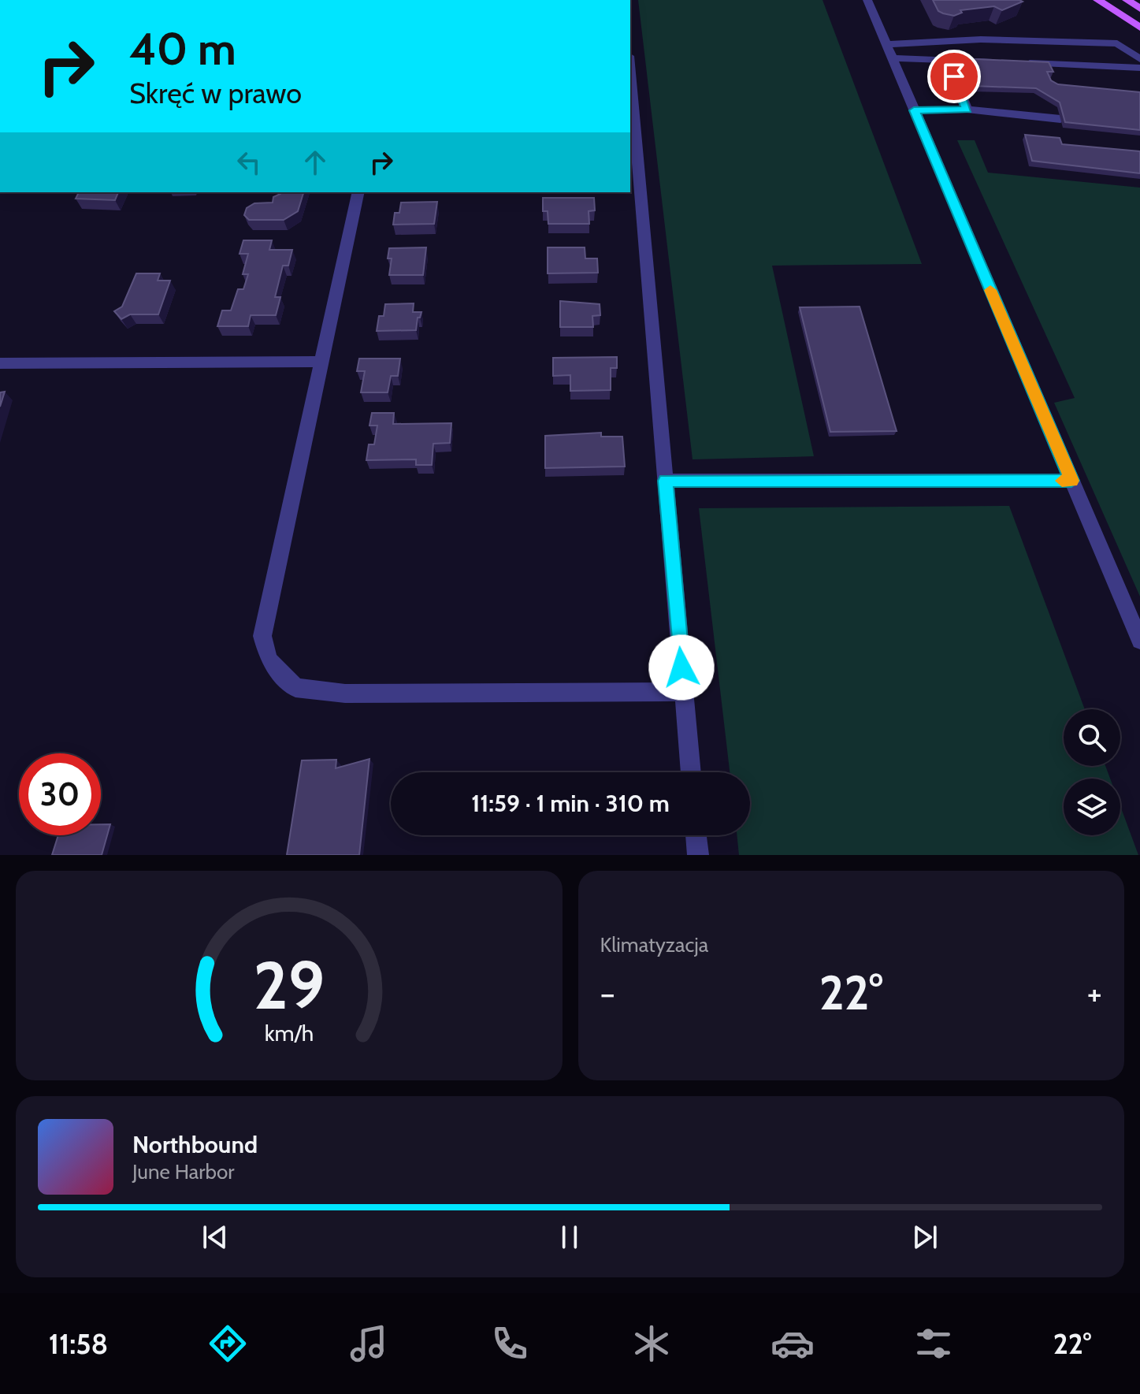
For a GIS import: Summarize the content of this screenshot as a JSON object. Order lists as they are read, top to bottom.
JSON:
{
  "page": {
    "turn": ["40 m", "Skręć w prawo"],
    "limit": "30",
    "trip": "11:59 · 1 min · 310 m",
    "tile": "Klimatyzacja",
    "heat": ["−", "22°", "+"],
    "song": ["Northbound", "June Harbor"],
    "tabs": ["11:58", "22°"],
    "gauge": ["29", "km/h"]
  }
}
